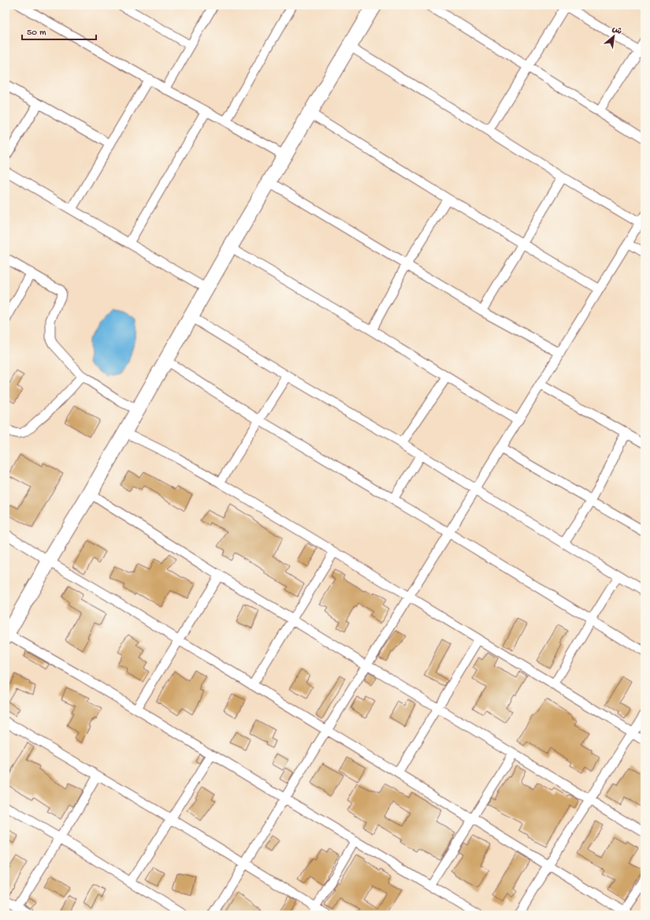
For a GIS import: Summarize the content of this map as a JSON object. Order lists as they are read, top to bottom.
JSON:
{
  "scale_bar": "50 m",
  "north": "top right"
}
